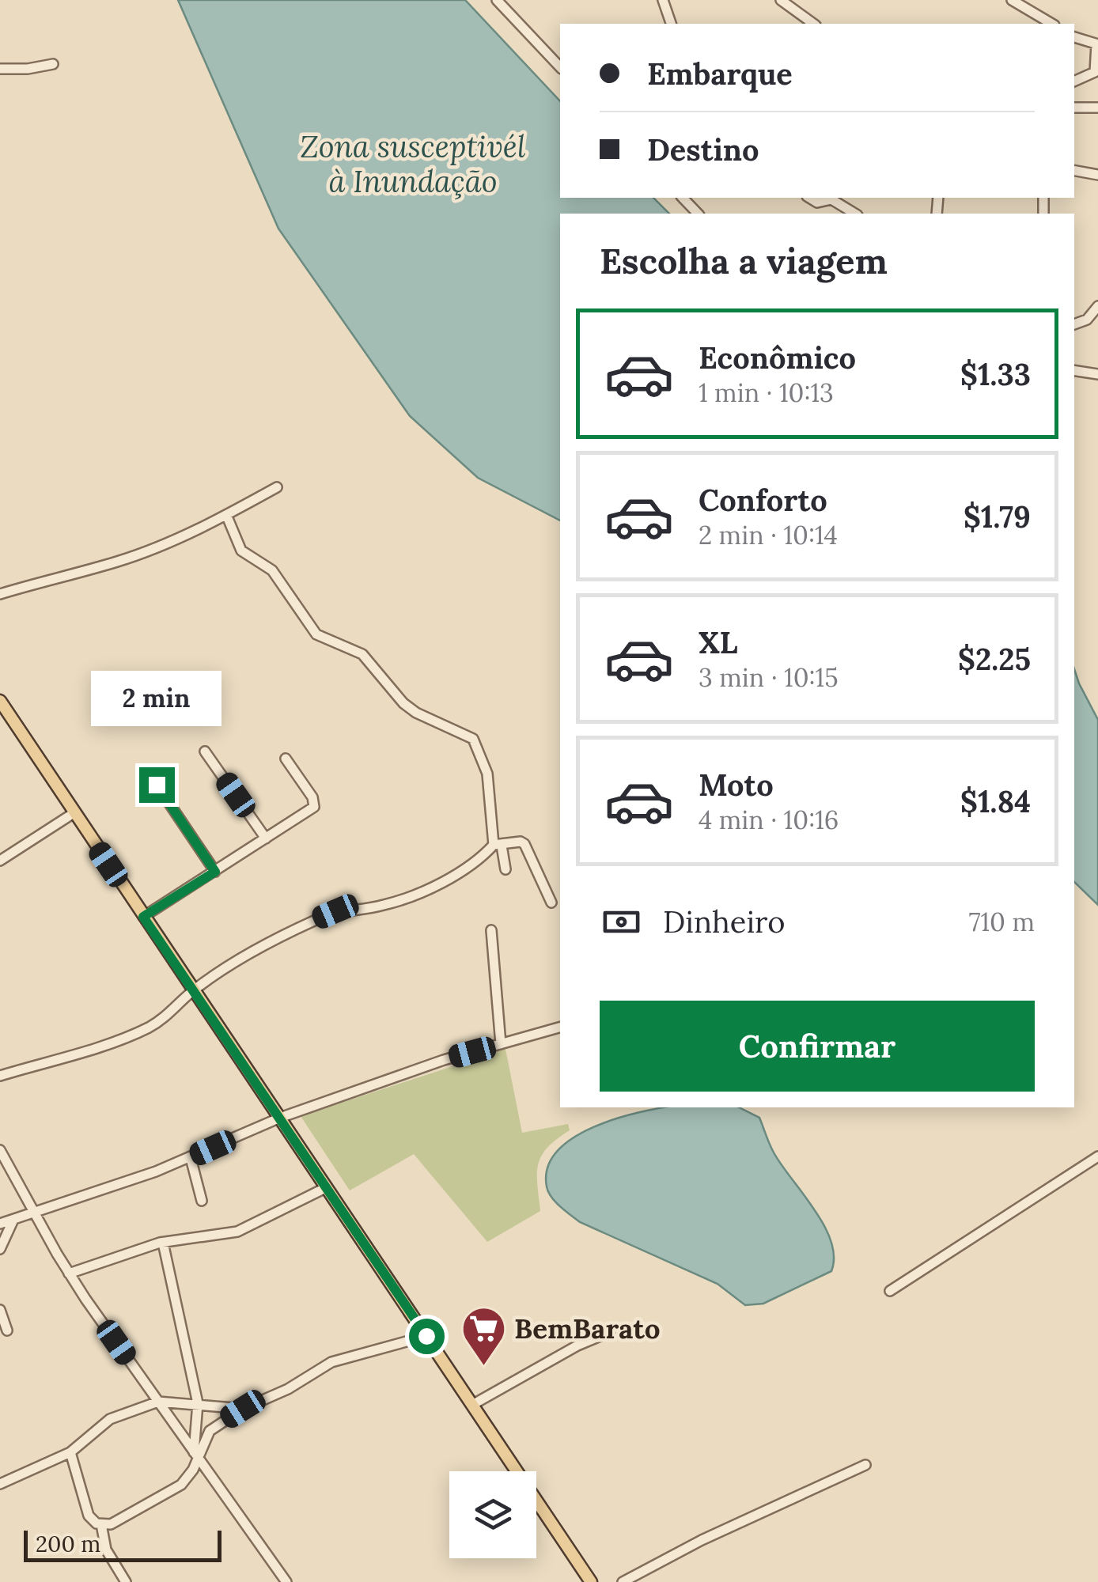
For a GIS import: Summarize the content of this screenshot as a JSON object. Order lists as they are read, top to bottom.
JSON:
{
  "water": ["Zona susceptivél à Inundação"],
  "places": {
    "supermarket": ["BemBarato"]
  },
  "scale_bar": "200 m",
  "page": {
    "banner": ["Embarque", "Destino"],
    "heading": "Escolha a viagem",
    "list": [
      {
        "name": "Econômico",
        "note": "1 min · 10:13",
        "value": "$1.33"
      },
      {
        "name": "Conforto",
        "note": "2 min · 10:14",
        "value": "$1.79"
      },
      {
        "name": "XL",
        "note": "3 min · 10:15",
        "value": "$2.25"
      },
      {
        "name": "Moto",
        "note": "4 min · 10:16",
        "value": "$1.84"
      }
    ],
    "bubble": "2 min",
    "pay": ["Dinheiro", "710 m"],
    "buttons": "Confirmar",
    "scale": "200 m"
  }
}
